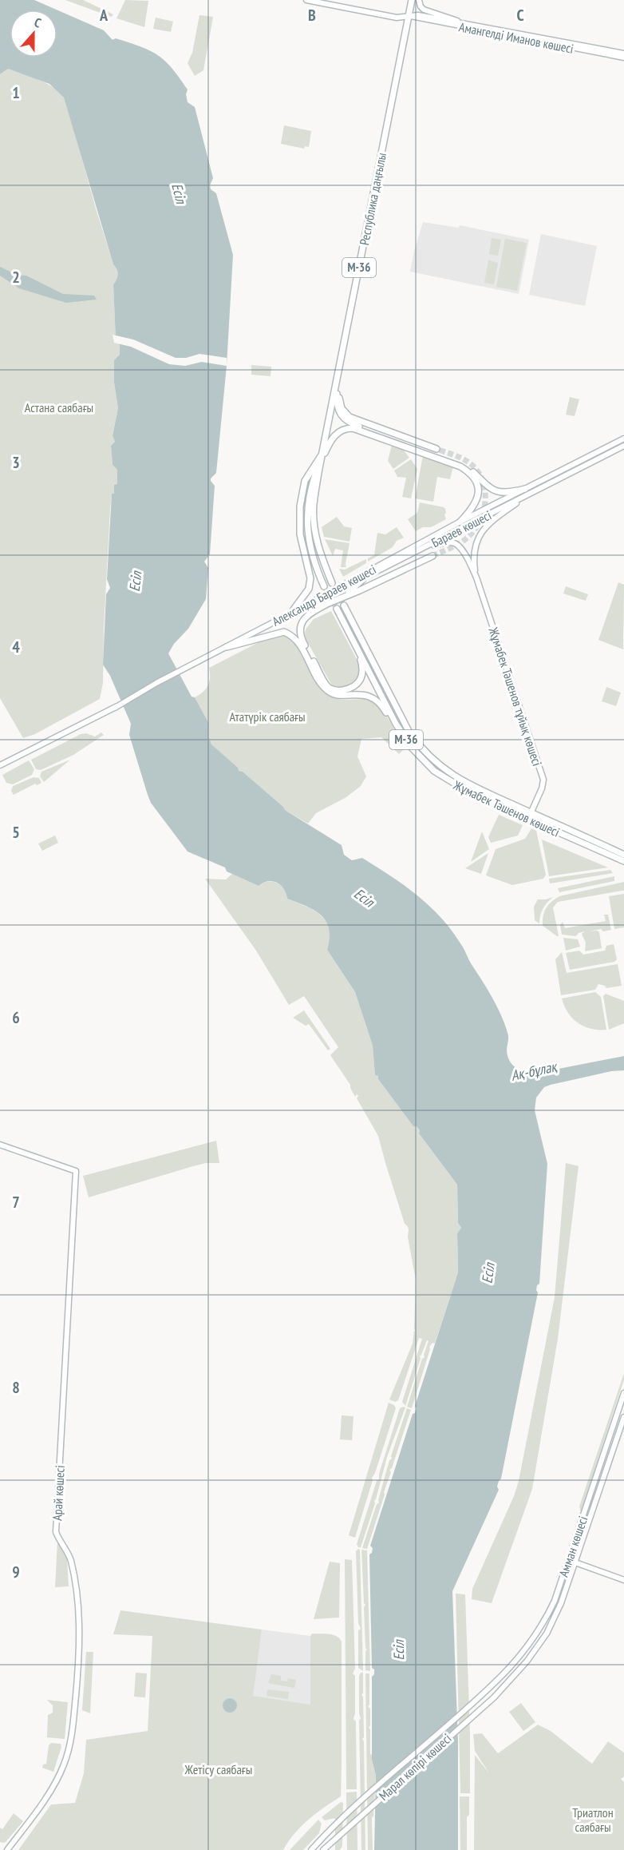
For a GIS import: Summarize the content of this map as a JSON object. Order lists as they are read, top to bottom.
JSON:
{
  "streets": {
    "main road": [
      "Амангелді Иманов көшесі",
      "Республика даңғылы",
      "M-36",
      "Бараев көшесі",
      "Александр Бараев көшесі",
      "Жұмабек Тәшенов тұйық көшесі",
      "Жұмабек Тәшенов көшесі",
      "Арай көшесі",
      "Амман көшесі",
      "Марал көпірі көшесі"
    ]
  },
  "crossings": [
    ["Амангелді Иманов көшесі", "Республика даңғылы"],
    ["Бараев көшесі", "Александр Бараев көшесі"],
    ["Жұмабек Тәшенов тұйық көшесі", "Жұмабек Тәшенов көшесі"],
    ["Амман көшесі", "Марал көпірі көшесі"]
  ],
  "water": ["Есіл", "Ақ-бұлақ"],
  "parks": [
    "Астана саябағы",
    "Ататүрік саябағы",
    "Жетісу саябағы",
    "Триатлон саябағы"
  ],
  "north": "top",
  "grid": {
    "columns": ["A", "B", "C"],
    "rows": [
      "1",
      "2",
      "3",
      "4",
      "5",
      "6",
      "7",
      "8",
      "9"
    ]
  }
}
